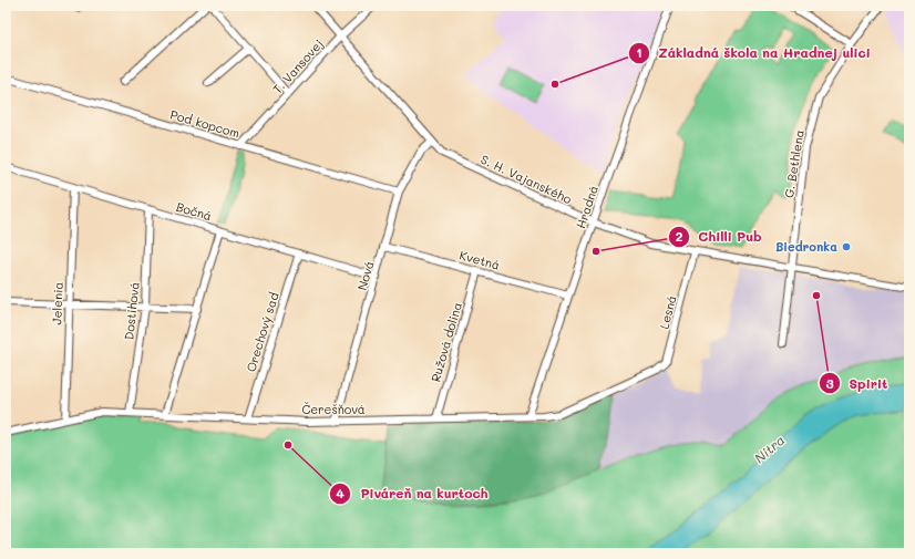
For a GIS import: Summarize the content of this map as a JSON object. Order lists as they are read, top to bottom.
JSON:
{
  "streets": {
    "street": [
      "T. Vansovej",
      "Pod kopcom",
      "G. Bethlena",
      "S. H. Vajanského",
      "Hradná",
      "Bočná",
      "Kvetná",
      "Nová",
      "Jelenia",
      "Dostihová",
      "Lesná",
      "Orechový sad",
      "Ružová dolina",
      "Čerešňová"
    ]
  },
  "crossings": [
    ["T. Vansovej", "Pod kopcom"],
    ["T. Vansovej", "S. H. Vajanského"],
    ["Pod kopcom", "Nová"],
    ["G. Bethlena", "S. H. Vajanského"],
    ["S. H. Vajanského", "Hradná"],
    ["S. H. Vajanského", "Nová"],
    ["S. H. Vajanského", "Lesná"],
    ["Hradná", "Kvetná"],
    ["Hradná", "Čerešňová"],
    ["Bočná", "Nová"],
    ["Bočná", "Jelenia"],
    ["Bočná", "Dostihová"],
    ["Bočná", "Orechový sad"],
    ["Kvetná", "Nová"],
    ["Kvetná", "Ružová dolina"],
    ["Nová", "Čerešňová"],
    ["Jelenia", "Čerešňová"],
    ["Dostihová", "Čerešňová"],
    ["Lesná", "Čerešňová"],
    ["Orechový sad", "Čerešňová"],
    ["Ružová dolina", "Čerešňová"]
  ],
  "water": ["Nitra"],
  "places": [
    "Základná škola na Hradnej ulici",
    "Biedronka",
    "Chilli Pub",
    "Spirit",
    "Piváreň na kurtoch"
  ]
}
